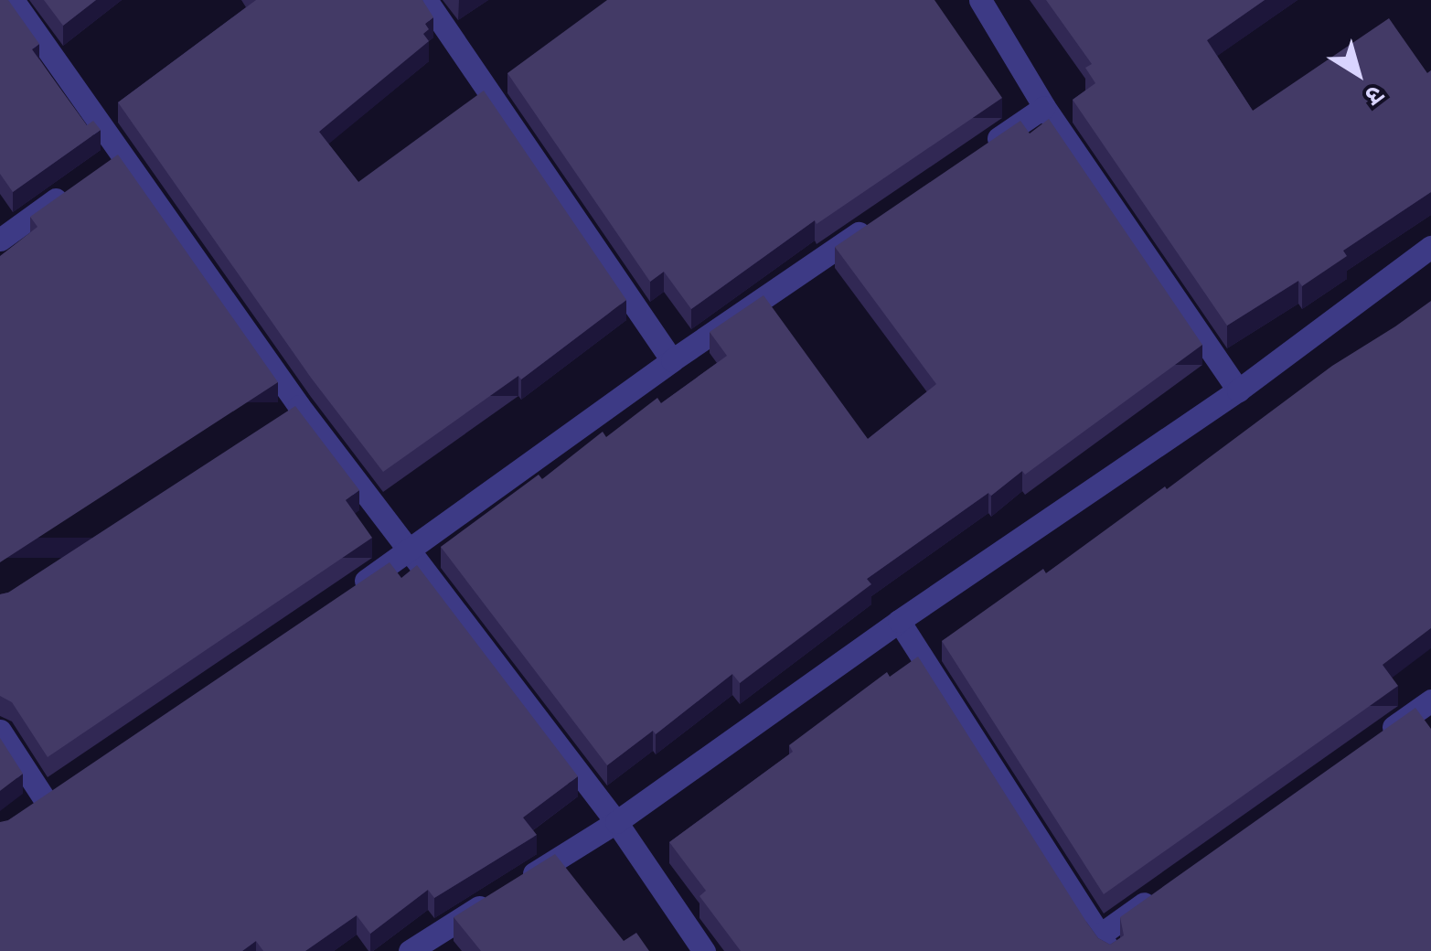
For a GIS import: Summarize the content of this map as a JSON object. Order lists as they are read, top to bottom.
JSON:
{
  "north": "bottom right"
}
